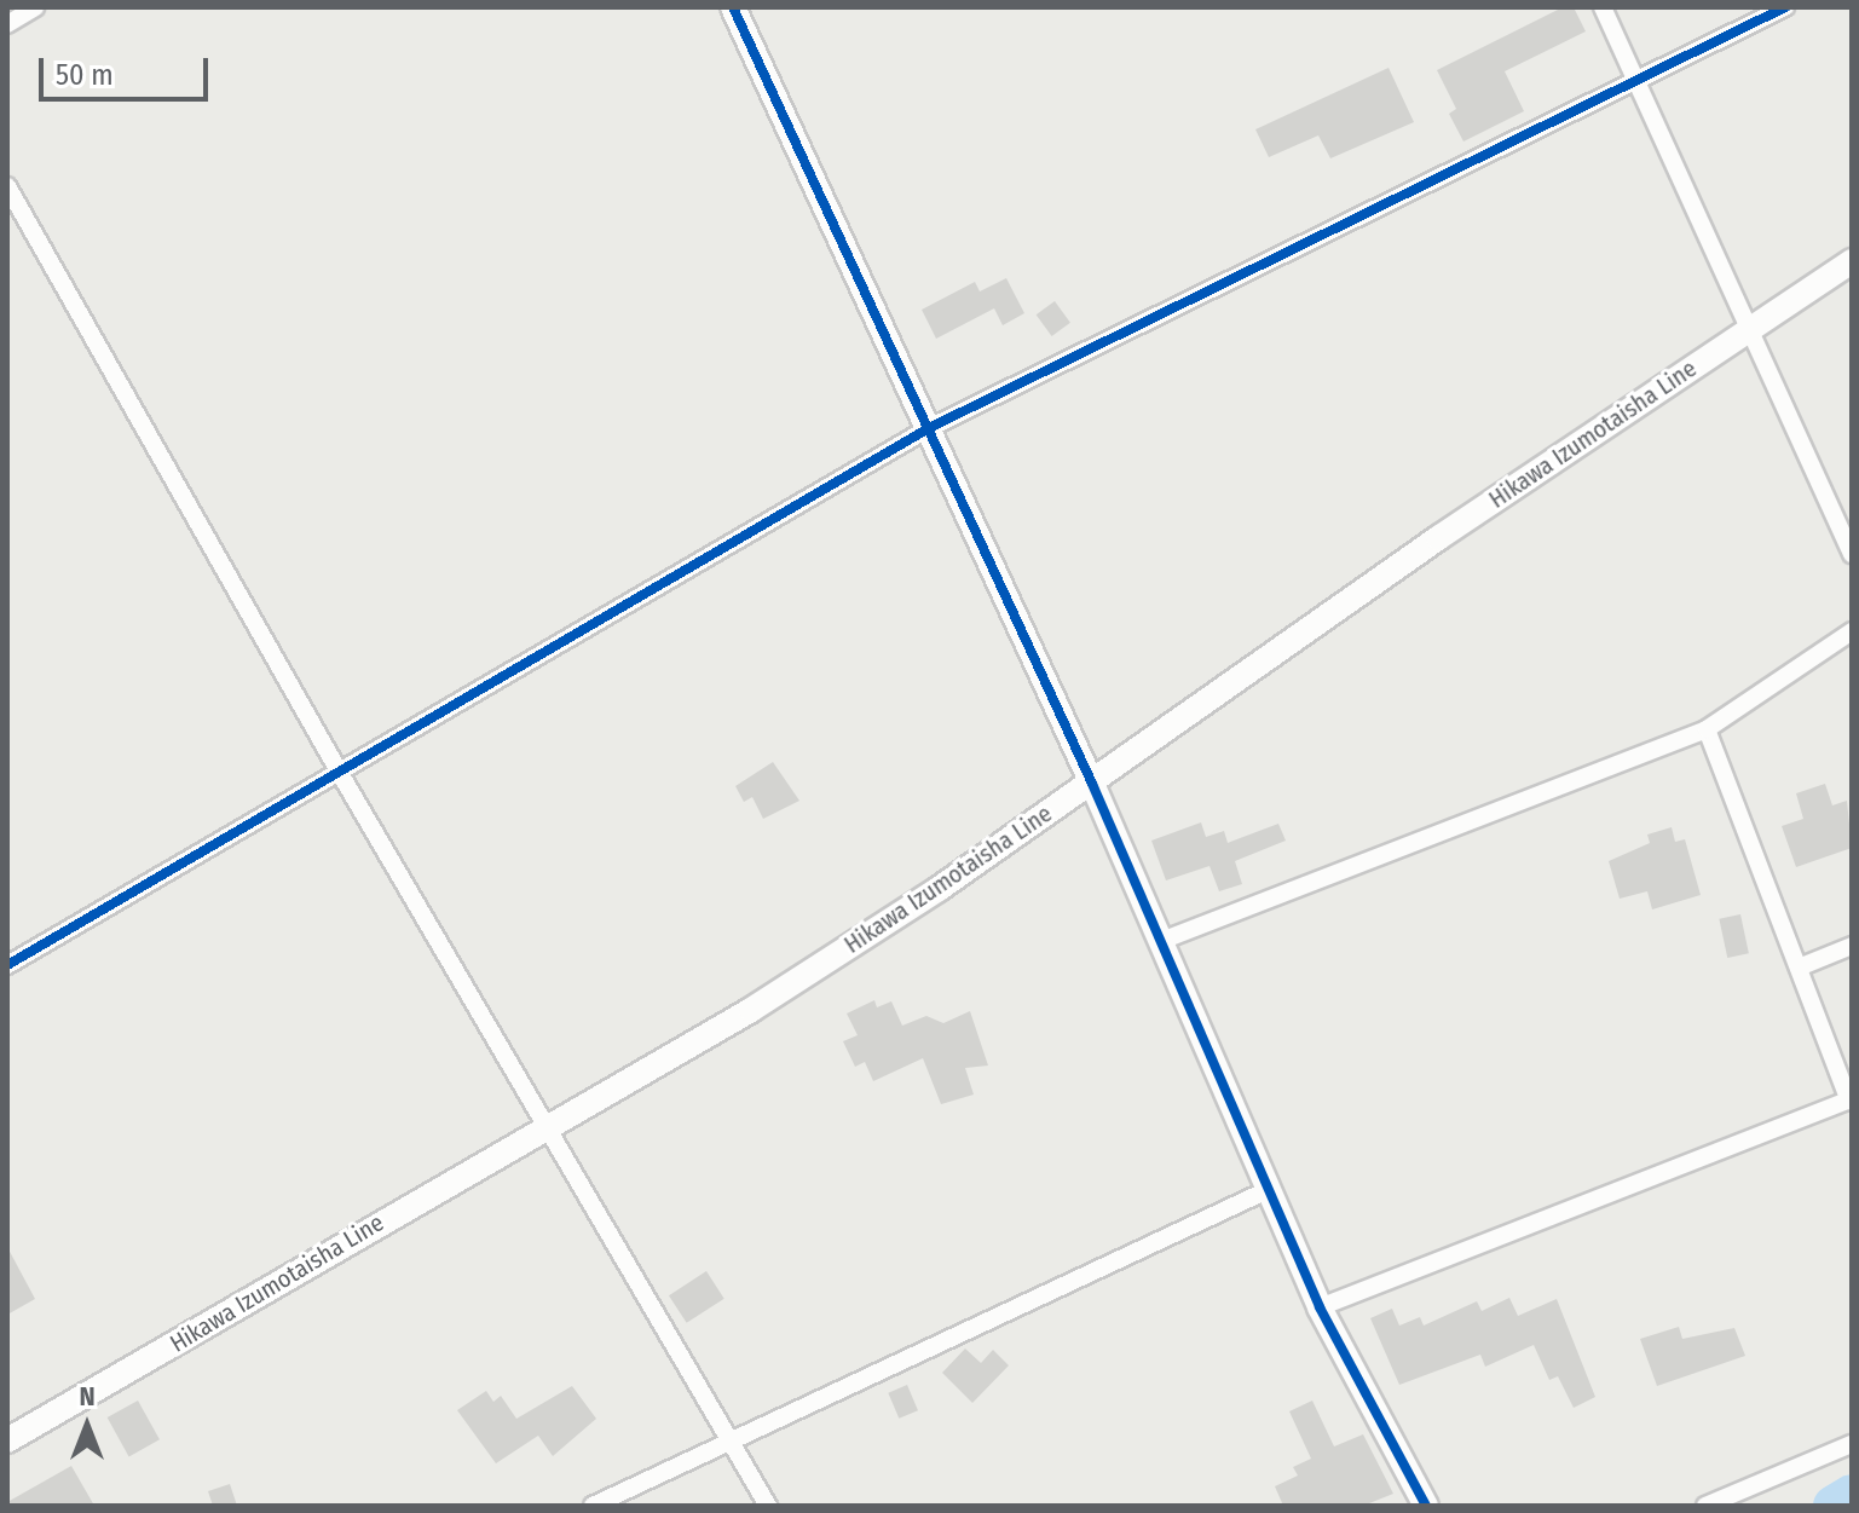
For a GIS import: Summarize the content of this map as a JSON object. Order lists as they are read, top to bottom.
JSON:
{
  "streets": {
    "main road": ["Hikawa Izumotaisha Line"]
  },
  "scale_bar": "50 m",
  "north": "top"
}
